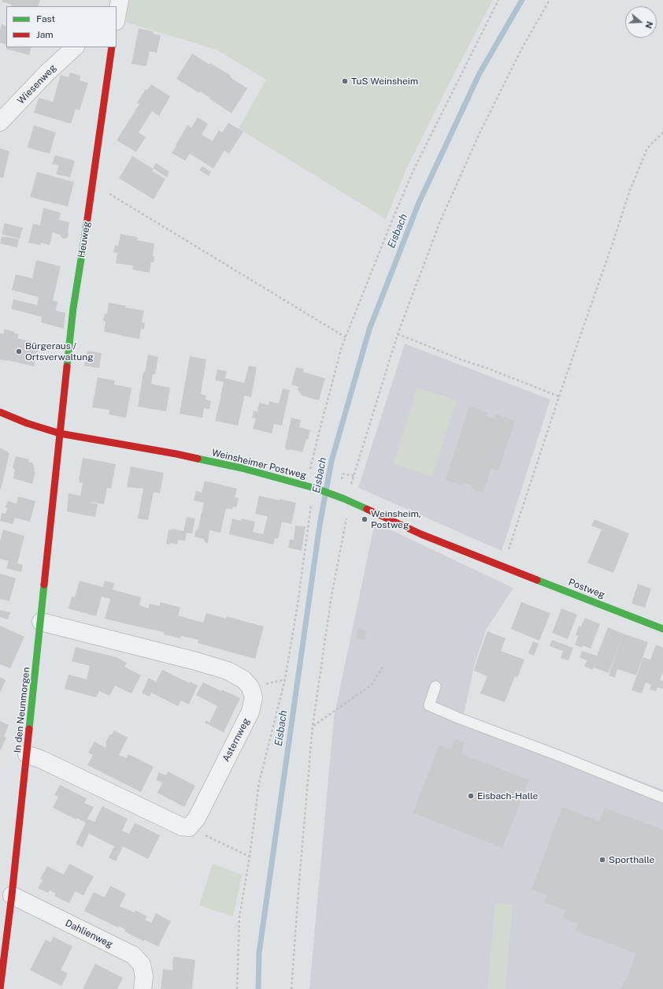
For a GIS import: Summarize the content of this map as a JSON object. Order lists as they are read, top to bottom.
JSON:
{
  "streets": {
    "street": [
      "Wiesenweg",
      "Heuweg",
      "Weinsheimer Postweg",
      "Postweg",
      "In den Neunmorgen",
      "Asternweg",
      "Dahlienweg"
    ]
  },
  "crossings": [
    ["Heuweg", "Weinsheimer Postweg"],
    ["Heuweg", "In den Neunmorgen"],
    ["Weinsheimer Postweg", "Postweg"],
    ["Weinsheimer Postweg", "In den Neunmorgen"],
    ["In den Neunmorgen", "Asternweg"],
    ["In den Neunmorgen", "Dahlienweg"]
  ],
  "water": ["Eisbach"],
  "places": [
    "TuS Weinsheim",
    "Bürgeraus / Ortsverwaltung",
    "Weinsheim, Postweg",
    "Eisbach-Halle",
    "Sporthalle"
  ],
  "legend": ["Fast", "Jam"],
  "north": "right"
}
